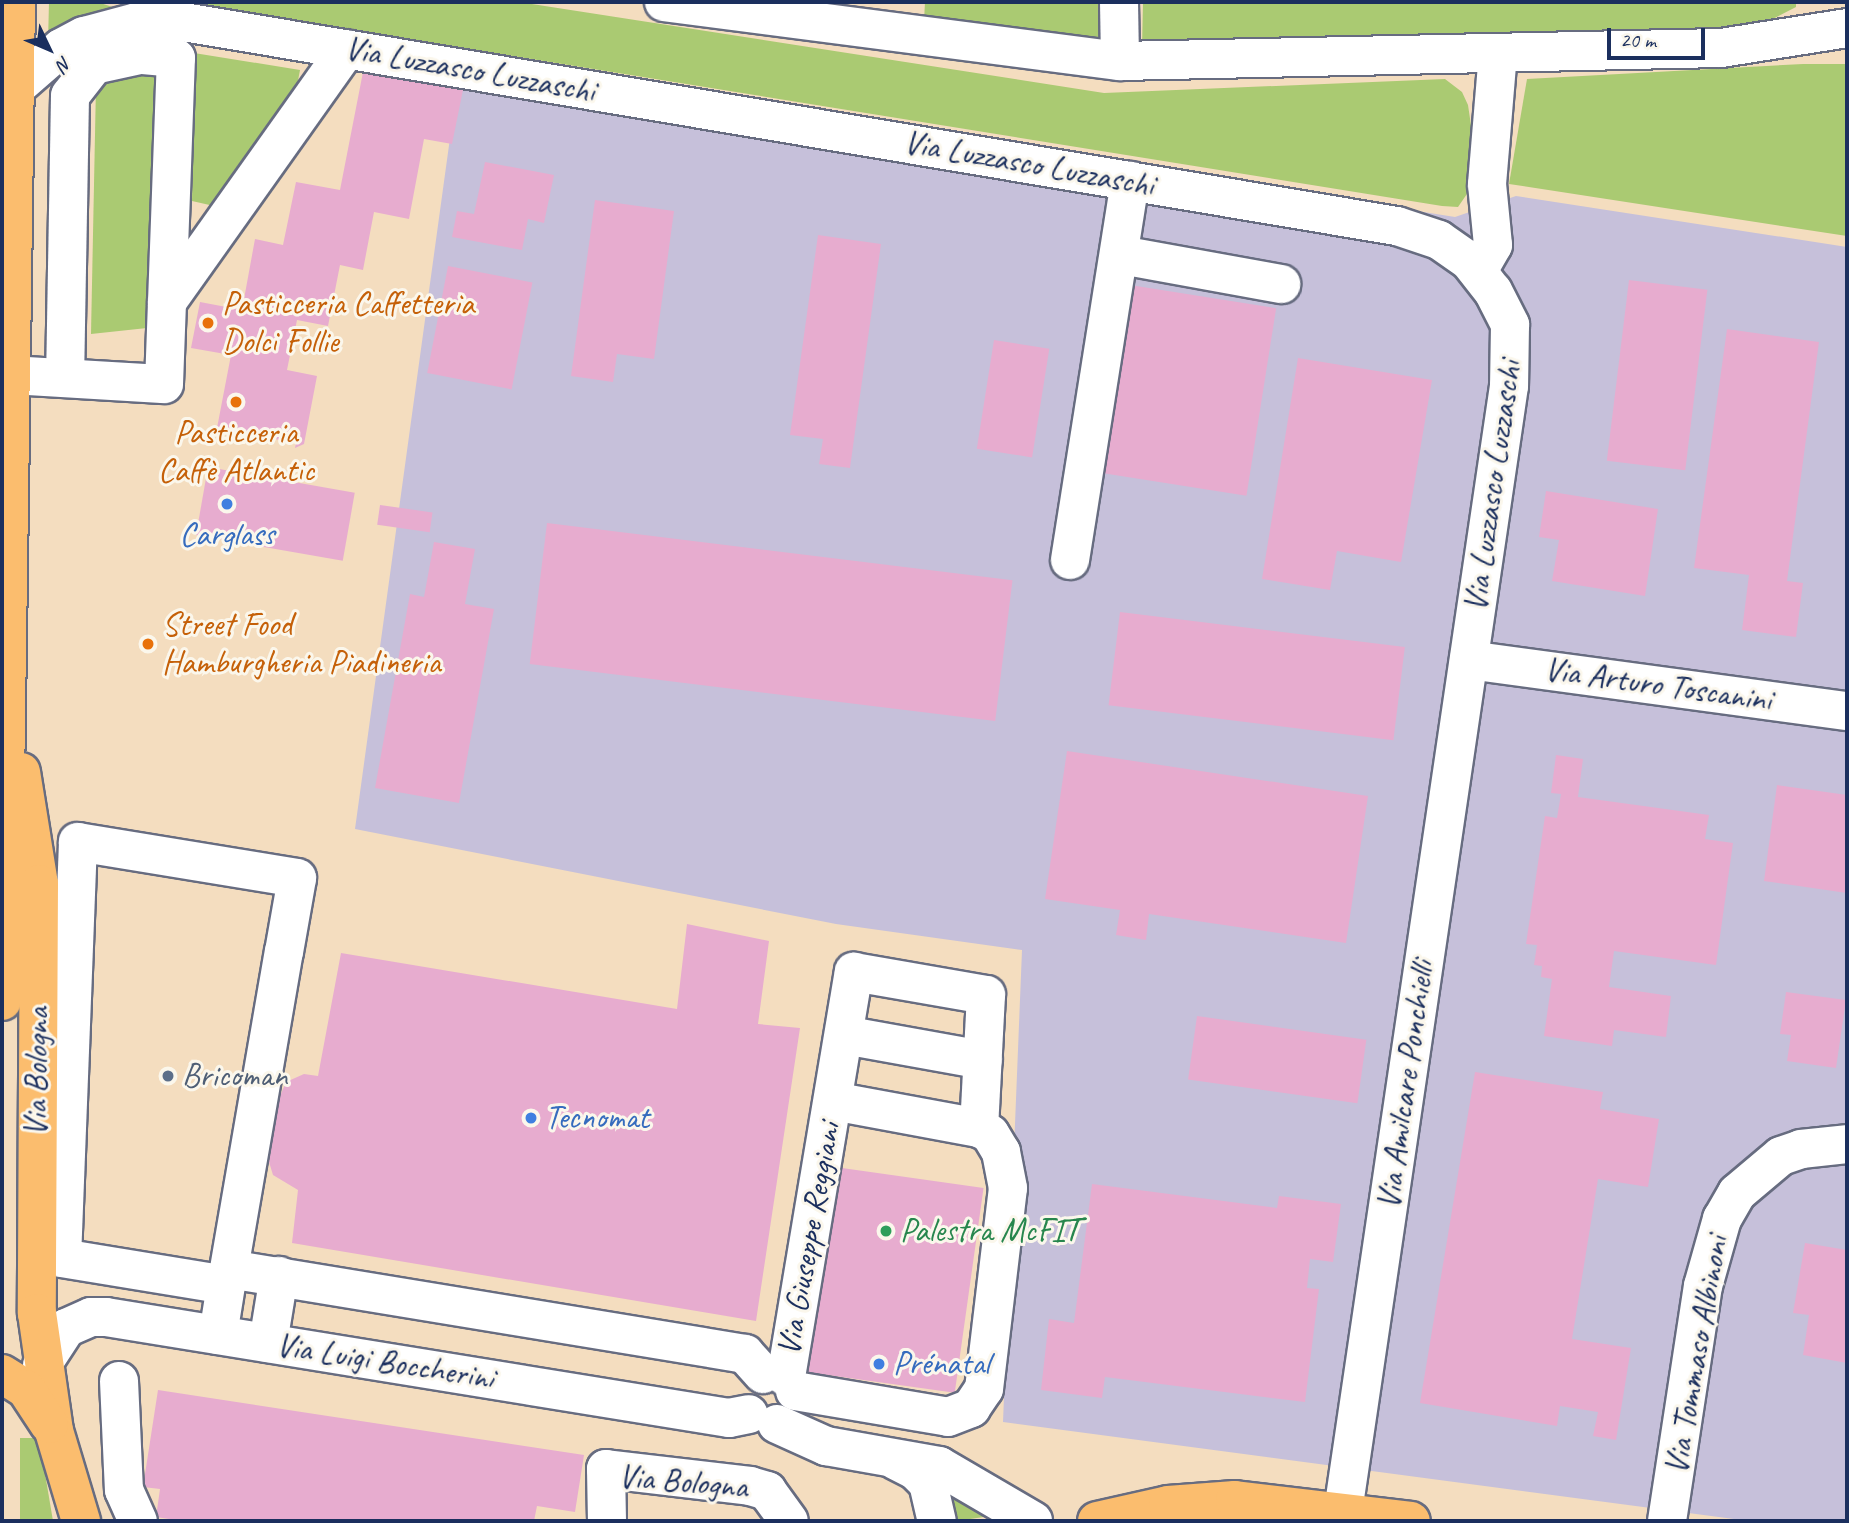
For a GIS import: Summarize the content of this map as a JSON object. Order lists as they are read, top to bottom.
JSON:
{
  "streets": {
    "main road": ["Via Bologna"],
    "street": [
      "Via Luzzasco Luzzaschi",
      "Via Arturo Toscanini",
      "Via Amilcare Ponchielli",
      "Via Giuseppe Reggiani",
      "Via Tommaso Albinoni",
      "Via Luigi Boccherini"
    ]
  },
  "crossings": [
    ["Via Luzzasco Luzzaschi", "Via Arturo Toscanini"],
    ["Via Luzzasco Luzzaschi", "Via Bologna"],
    ["Via Luzzasco Luzzaschi", "Via Amilcare Ponchielli"],
    ["Via Arturo Toscanini", "Via Amilcare Ponchielli"],
    ["Via Bologna", "Via Luigi Boccherini"],
    ["Via Giuseppe Reggiani", "Via Luigi Boccherini"]
  ],
  "places": [
    "Pasticceria Caffetteria Dolci Follie",
    "Pasticceria Caffè Atlantic",
    "Carglass",
    "Street Food Hamburgheria Piadineria",
    "Bricoman",
    "Tecnomat",
    "Palestra McFIT",
    "Prénatal"
  ],
  "scale_bar": "20 m",
  "north": "bottom right"
}
